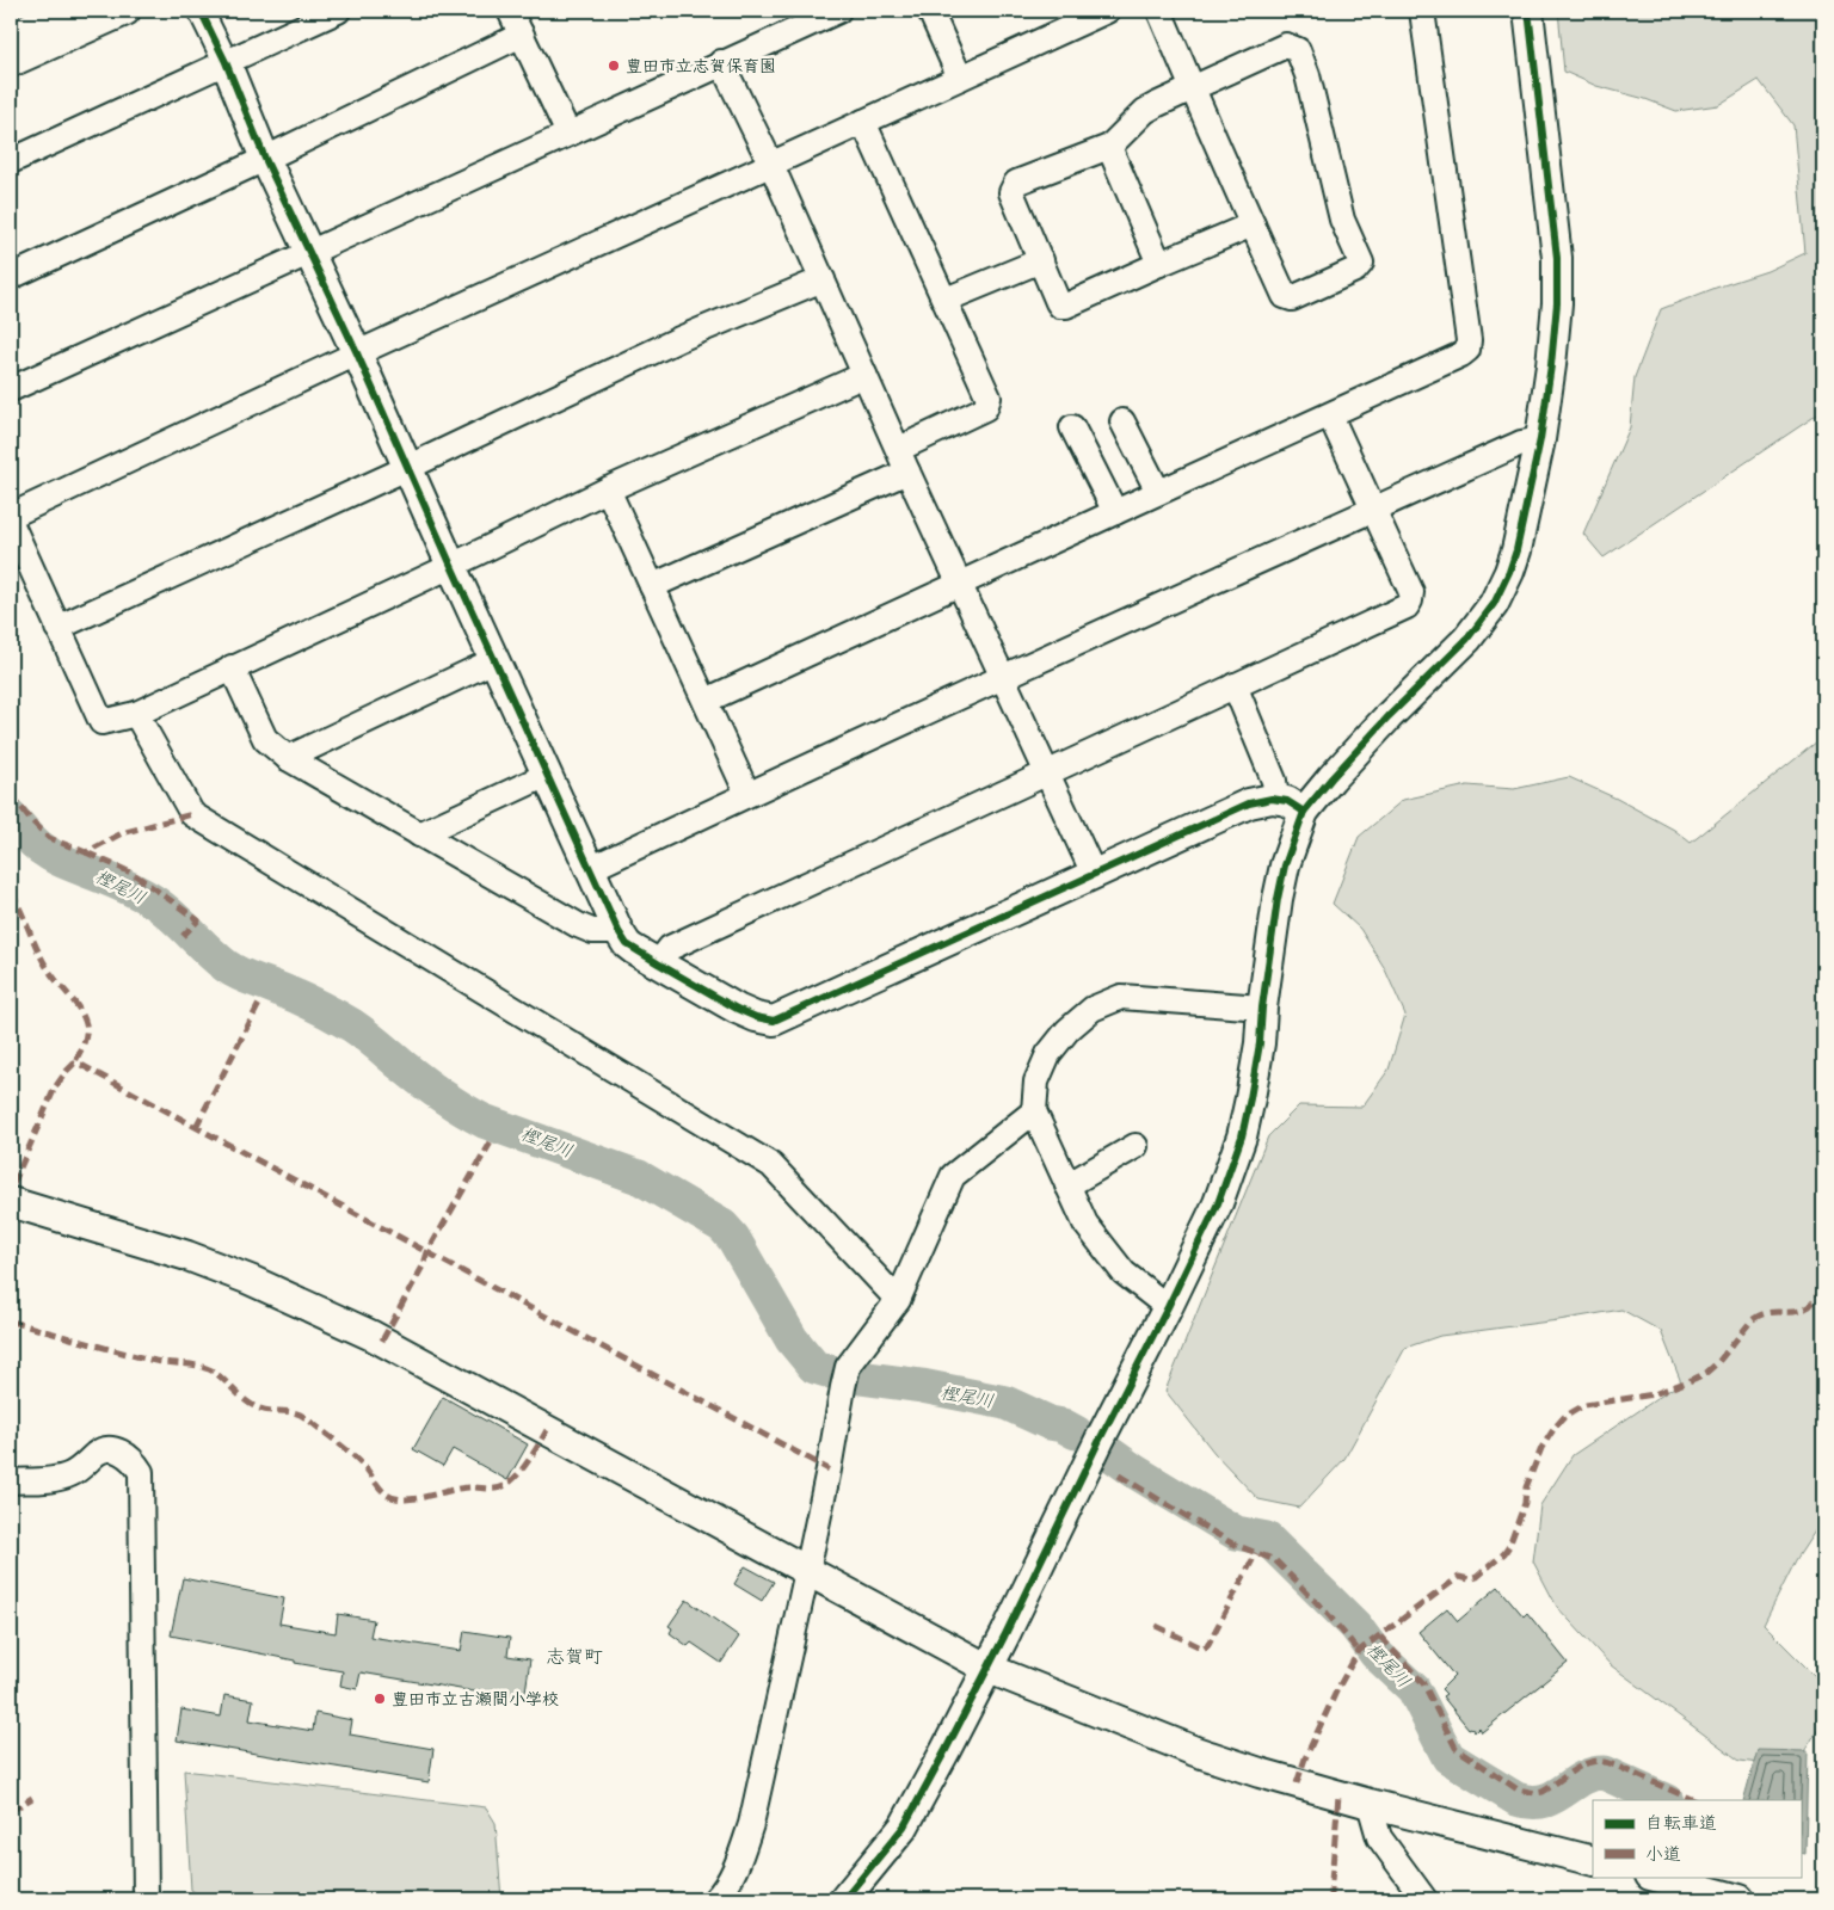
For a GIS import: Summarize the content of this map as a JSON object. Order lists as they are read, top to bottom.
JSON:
{
  "districts": ["志賀町"],
  "water": ["樫尾川"],
  "places": ["豊田市立志賀保育園", "豊田市立古瀬間小学校"],
  "legend": ["自転車道", "小道"]
}
